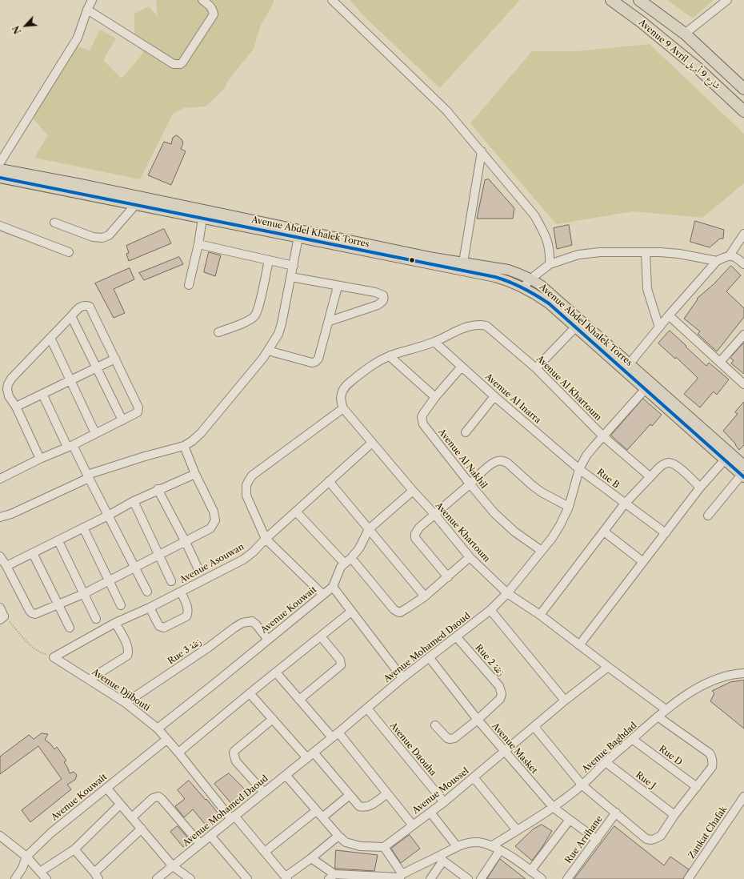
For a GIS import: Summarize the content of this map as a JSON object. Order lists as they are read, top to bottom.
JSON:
{
  "streets": {
    "highway": ["Avenue 9 Avril شارع 9 أبريل"],
    "main road": ["Avenue Abdel Khalek Torres"],
    "street": [
      "Avenue Al Khartoum",
      "Avenue Al Inarra",
      "Avenue Al Nakhil",
      "Rue B",
      "Avenue Khartoum",
      "Avenue Asouwan",
      "Avenue Kouwait",
      "Avenue Mohamed Daoud",
      "Rue 3 زنقة",
      "Rue 2 زنقة",
      "Avenue Djibouti",
      "Avenue Baghdad",
      "Avenue Masket",
      "Avenue Daouha",
      "Rue D",
      "Rue J",
      "Avenue Moussel",
      "Zankat Chafak",
      "Rue Arrihane"
    ]
  },
  "crossings": [
    ["Avenue Abdel Khalek Torres", "Avenue Mohamed Daoud"],
    ["Avenue Al Khartoum", "Avenue Al Inarra"],
    ["Avenue Al Khartoum", "Avenue Mohamed Daoud"],
    ["Avenue Al Inarra", "Avenue Al Nakhil"],
    ["Avenue Al Inarra", "Rue B"],
    ["Avenue Al Inarra", "Avenue Mohamed Daoud"],
    ["Avenue Al Nakhil", "Avenue Mohamed Daoud"],
    ["Rue B", "Avenue Mohamed Daoud"],
    ["Avenue Khartoum", "Avenue Asouwan"],
    ["Avenue Khartoum", "Avenue Mohamed Daoud"],
    ["Avenue Khartoum", "Avenue Baghdad"],
    ["Avenue Khartoum", "Avenue Moussel"],
    ["Avenue Asouwan", "Avenue Djibouti"],
    ["Avenue Kouwait", "Rue 3 زنقة"],
    ["Avenue Kouwait", "Avenue Djibouti"],
    ["Avenue Mohamed Daoud", "Rue 2 زنقة"],
    ["Avenue Mohamed Daoud", "Avenue Djibouti"],
    ["Avenue Mohamed Daoud", "Avenue Masket"],
    ["Avenue Mohamed Daoud", "Avenue Daouha"],
    ["Rue 3 زنقة", "Avenue Djibouti"],
    ["Rue 2 زنقة", "Avenue Masket"],
    ["Avenue Baghdad", "Avenue Masket"],
    ["Avenue Baghdad", "Rue D"],
    ["Avenue Baghdad", "Rue J"],
    ["Avenue Masket", "Avenue Moussel"],
    ["Avenue Masket", "Rue Arrihane"],
    ["Avenue Daouha", "Avenue Moussel"]
  ],
  "north": "bottom left"
}
